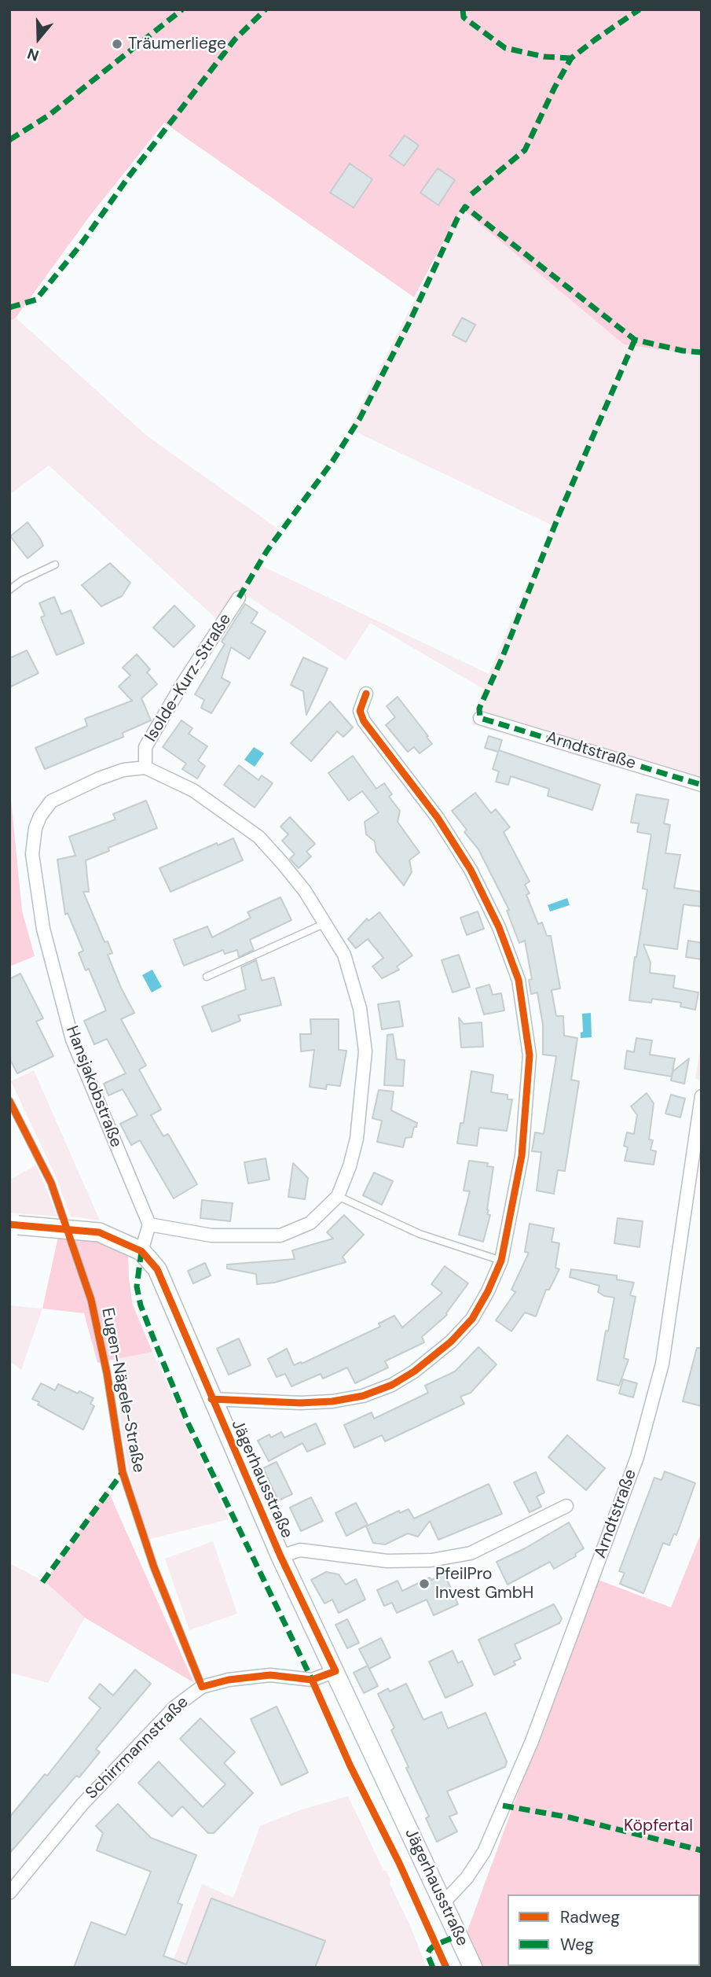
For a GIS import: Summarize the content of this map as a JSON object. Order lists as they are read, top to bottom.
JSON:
{
  "streets": {
    "street": [
      "Isolde-Kurz-Straße",
      "Arndtstraße",
      "Hansjakobstraße",
      "Jägerhausstraße",
      "Schirrmannstraße"
    ],
    "lane": ["Eugen-Nägele-Straße"]
  },
  "crossings": [
    ["Isolde-Kurz-Straße", "Hansjakobstraße"],
    ["Arndtstraße", "Jägerhausstraße"],
    ["Eugen-Nägele-Straße", "Schirrmannstraße"],
    ["Jägerhausstraße", "Schirrmannstraße"]
  ],
  "parks": ["Köpfertal"],
  "places": ["Träumerliege", "PfeilPro Invest GmbH"],
  "legend": ["Radweg", "Weg"],
  "north": "bottom"
}
